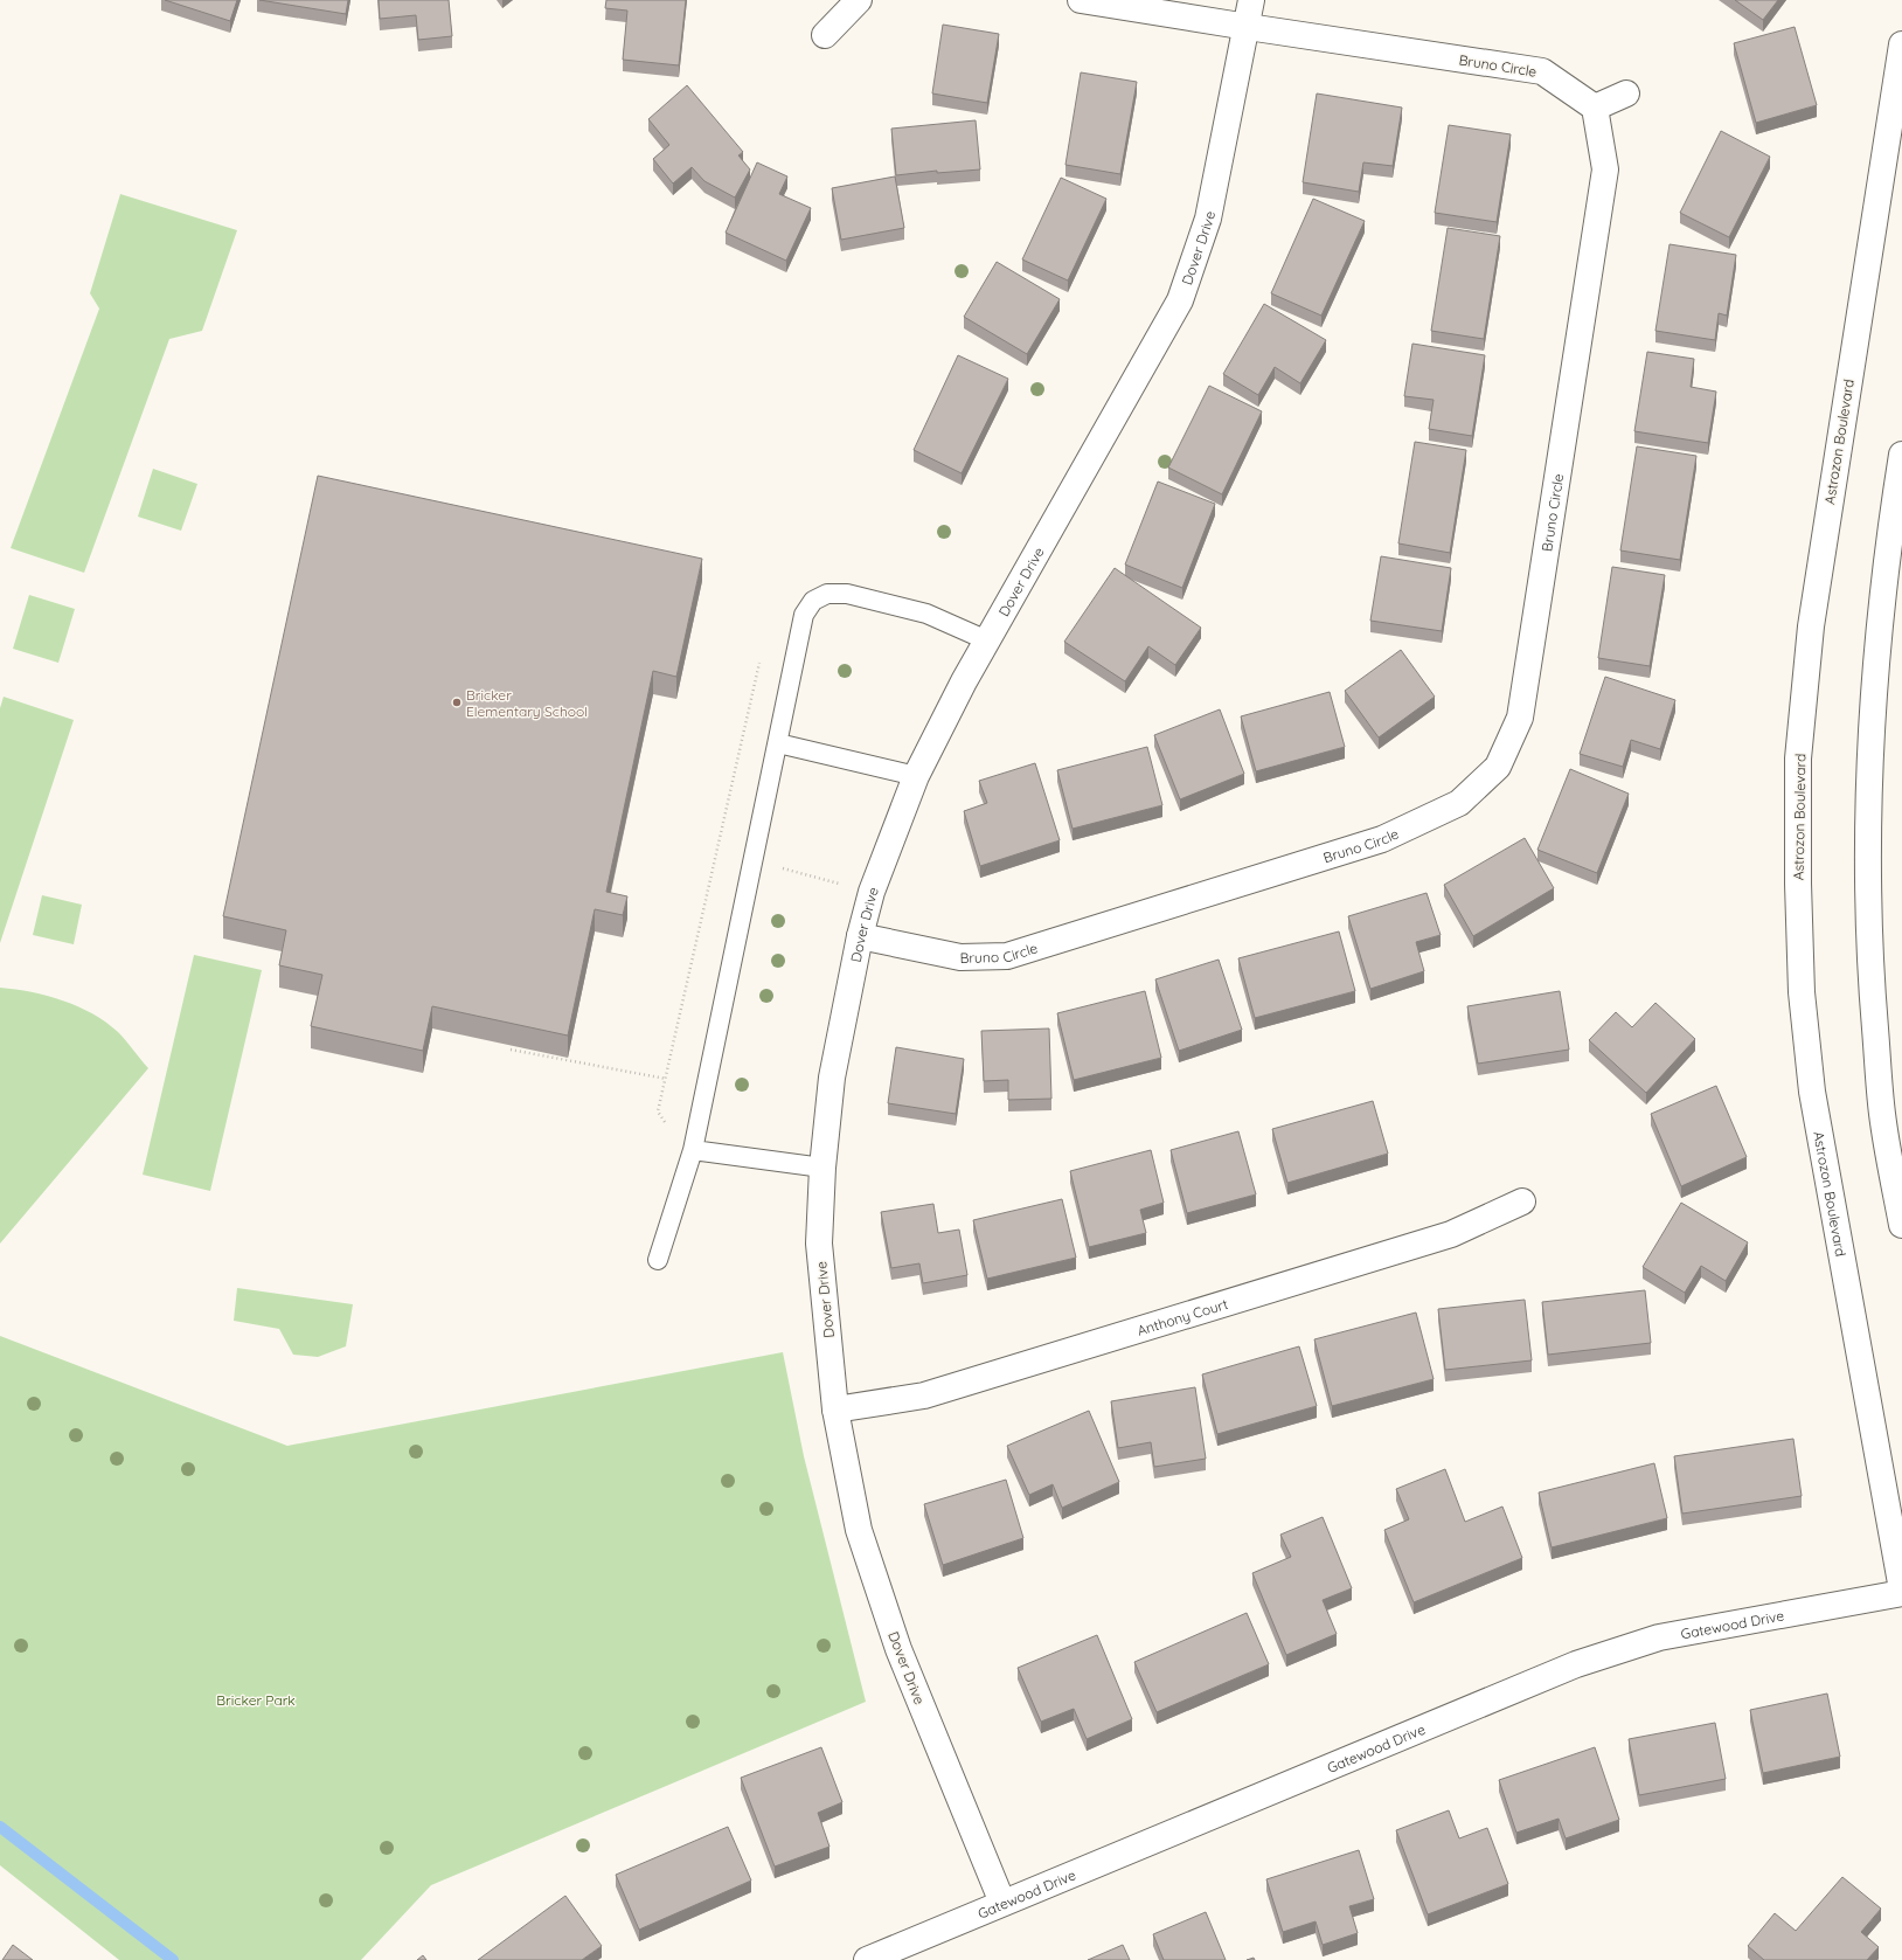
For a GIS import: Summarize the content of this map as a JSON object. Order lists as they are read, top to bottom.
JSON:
{
  "streets": {
    "street": [
      "Bruno Circle",
      "Dover Drive",
      "Astrozon Boulevard",
      "Anthony Court",
      "Gatewood Drive"
    ]
  },
  "crossings": [
    ["Bruno Circle", "Dover Drive"],
    ["Dover Drive", "Anthony Court"],
    ["Dover Drive", "Gatewood Drive"],
    ["Astrozon Boulevard", "Gatewood Drive"]
  ],
  "parks": ["Bricker Park"],
  "places": ["Bricker Elementary School"]
}
